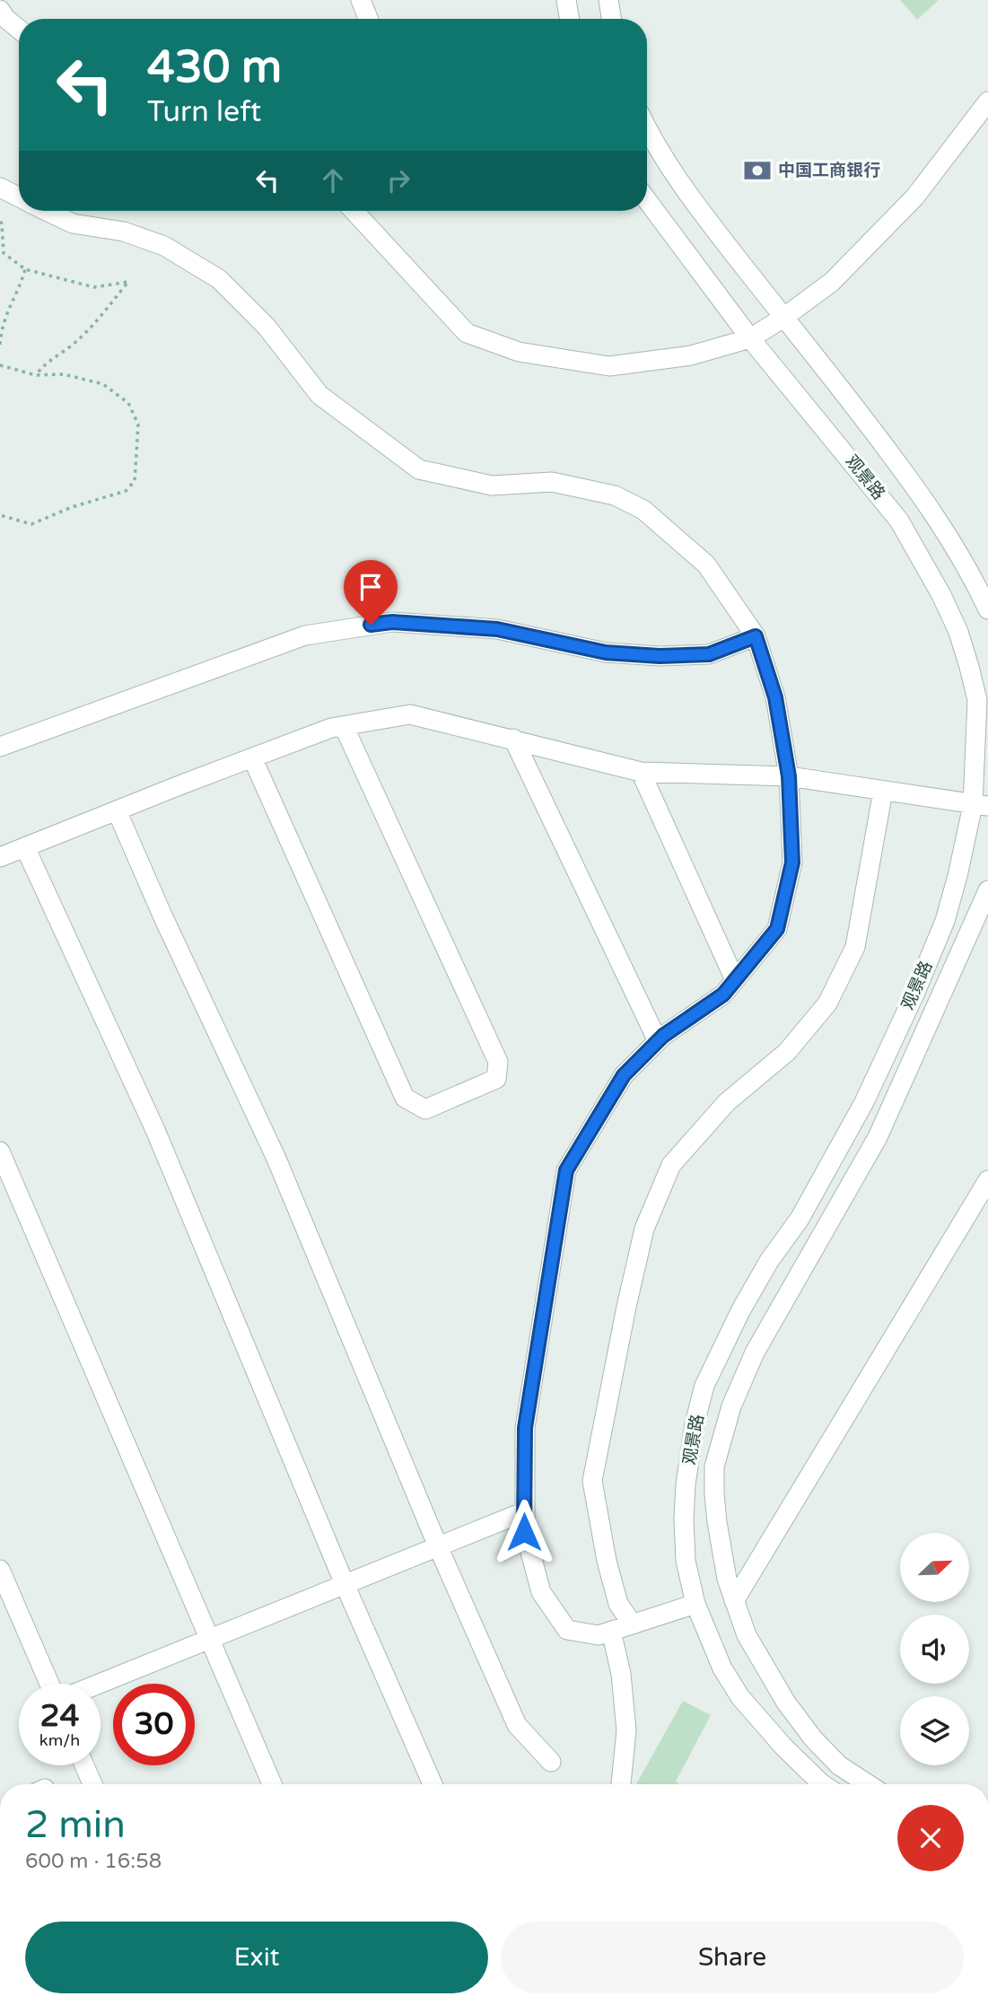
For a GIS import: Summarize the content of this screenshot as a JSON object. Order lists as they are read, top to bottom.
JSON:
{
  "streets": {
    "street": ["观景路"]
  },
  "places": {
    "bank": ["中国工商银行"]
  },
  "north": "top right",
  "page": {
    "turn": ["430 m", "Turn left"],
    "speed": "24 km/h",
    "limit": "30",
    "heading": ["2 min", "600 m · 16:58"],
    "buttons": ["Exit", "Share"]
  }
}
